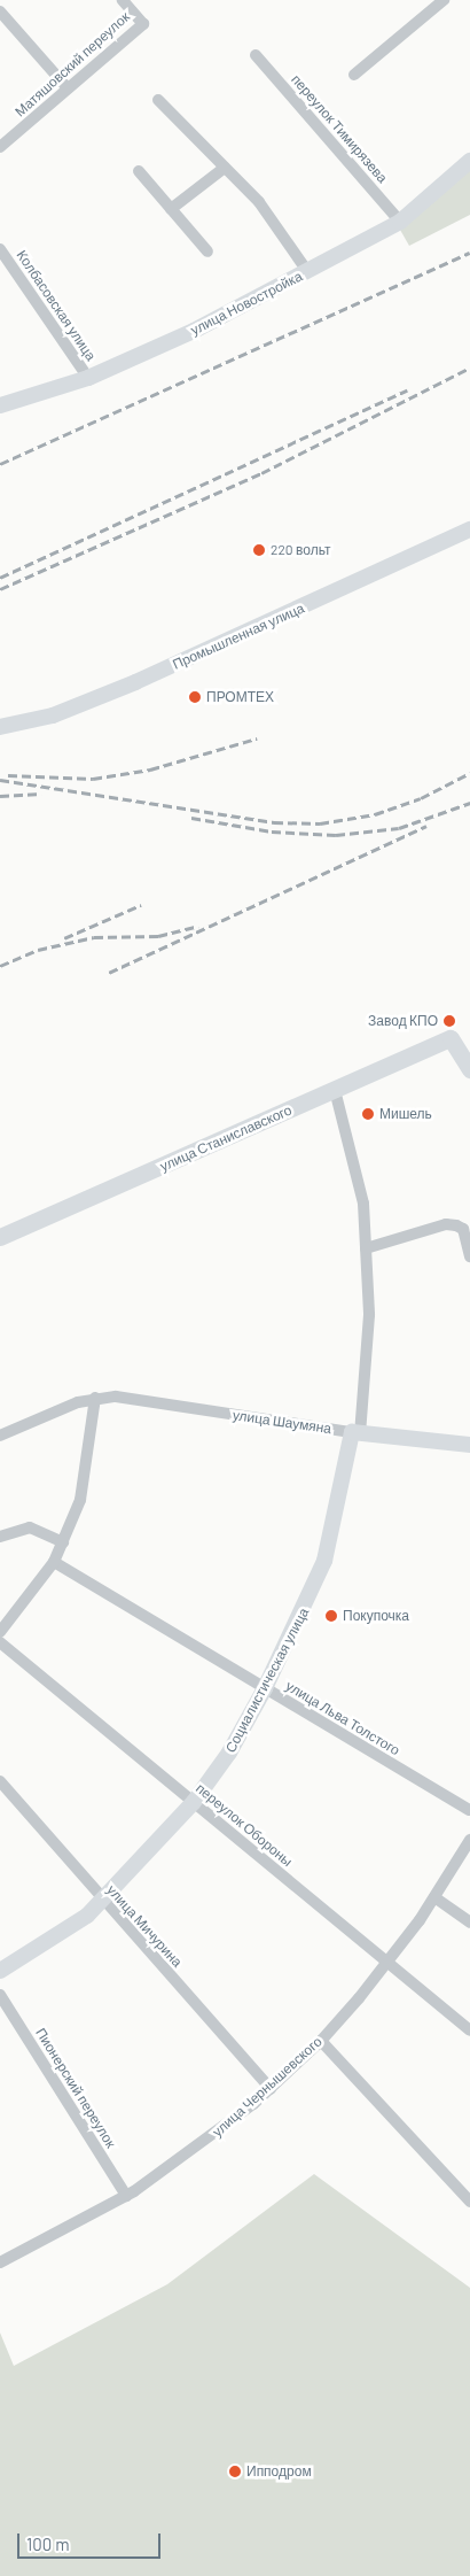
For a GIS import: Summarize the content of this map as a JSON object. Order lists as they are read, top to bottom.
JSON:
{
  "streets": {
    "main road": [
      "улица Новостройка",
      "Промышленная улица",
      "улица Станиславского",
      "улица Шаумяна",
      "Социалистическая улица"
    ],
    "street": [
      "Матяшовский переулок",
      "переулок Тимирязева",
      "Колбасовская улица",
      "улица Льва Толстого",
      "переулок Обороны",
      "улица Мичурина",
      "улица Чернышевского",
      "Пионерский переулок"
    ]
  },
  "crossings": [
    ["переулок Тимирязева", "улица Новостройка"],
    ["улица Новостройка", "Колбасовская улица"],
    ["улица Станиславского", "Социалистическая улица"],
    ["улица Шаумяна", "Социалистическая улица"],
    ["Социалистическая улица", "улица Льва Толстого"],
    ["Социалистическая улица", "переулок Обороны"],
    ["Социалистическая улица", "улица Мичурина"],
    ["переулок Обороны", "улица Чернышевского"],
    ["улица Мичурина", "улица Чернышевского"],
    ["улица Чернышевского", "Пионерский переулок"]
  ],
  "places": [
    "220 вольт",
    "ПРОМТЕХ",
    "Завод КПО",
    "Мишель",
    "Покупочка",
    "Ипподром"
  ],
  "scale_bar": "100 m"
}
